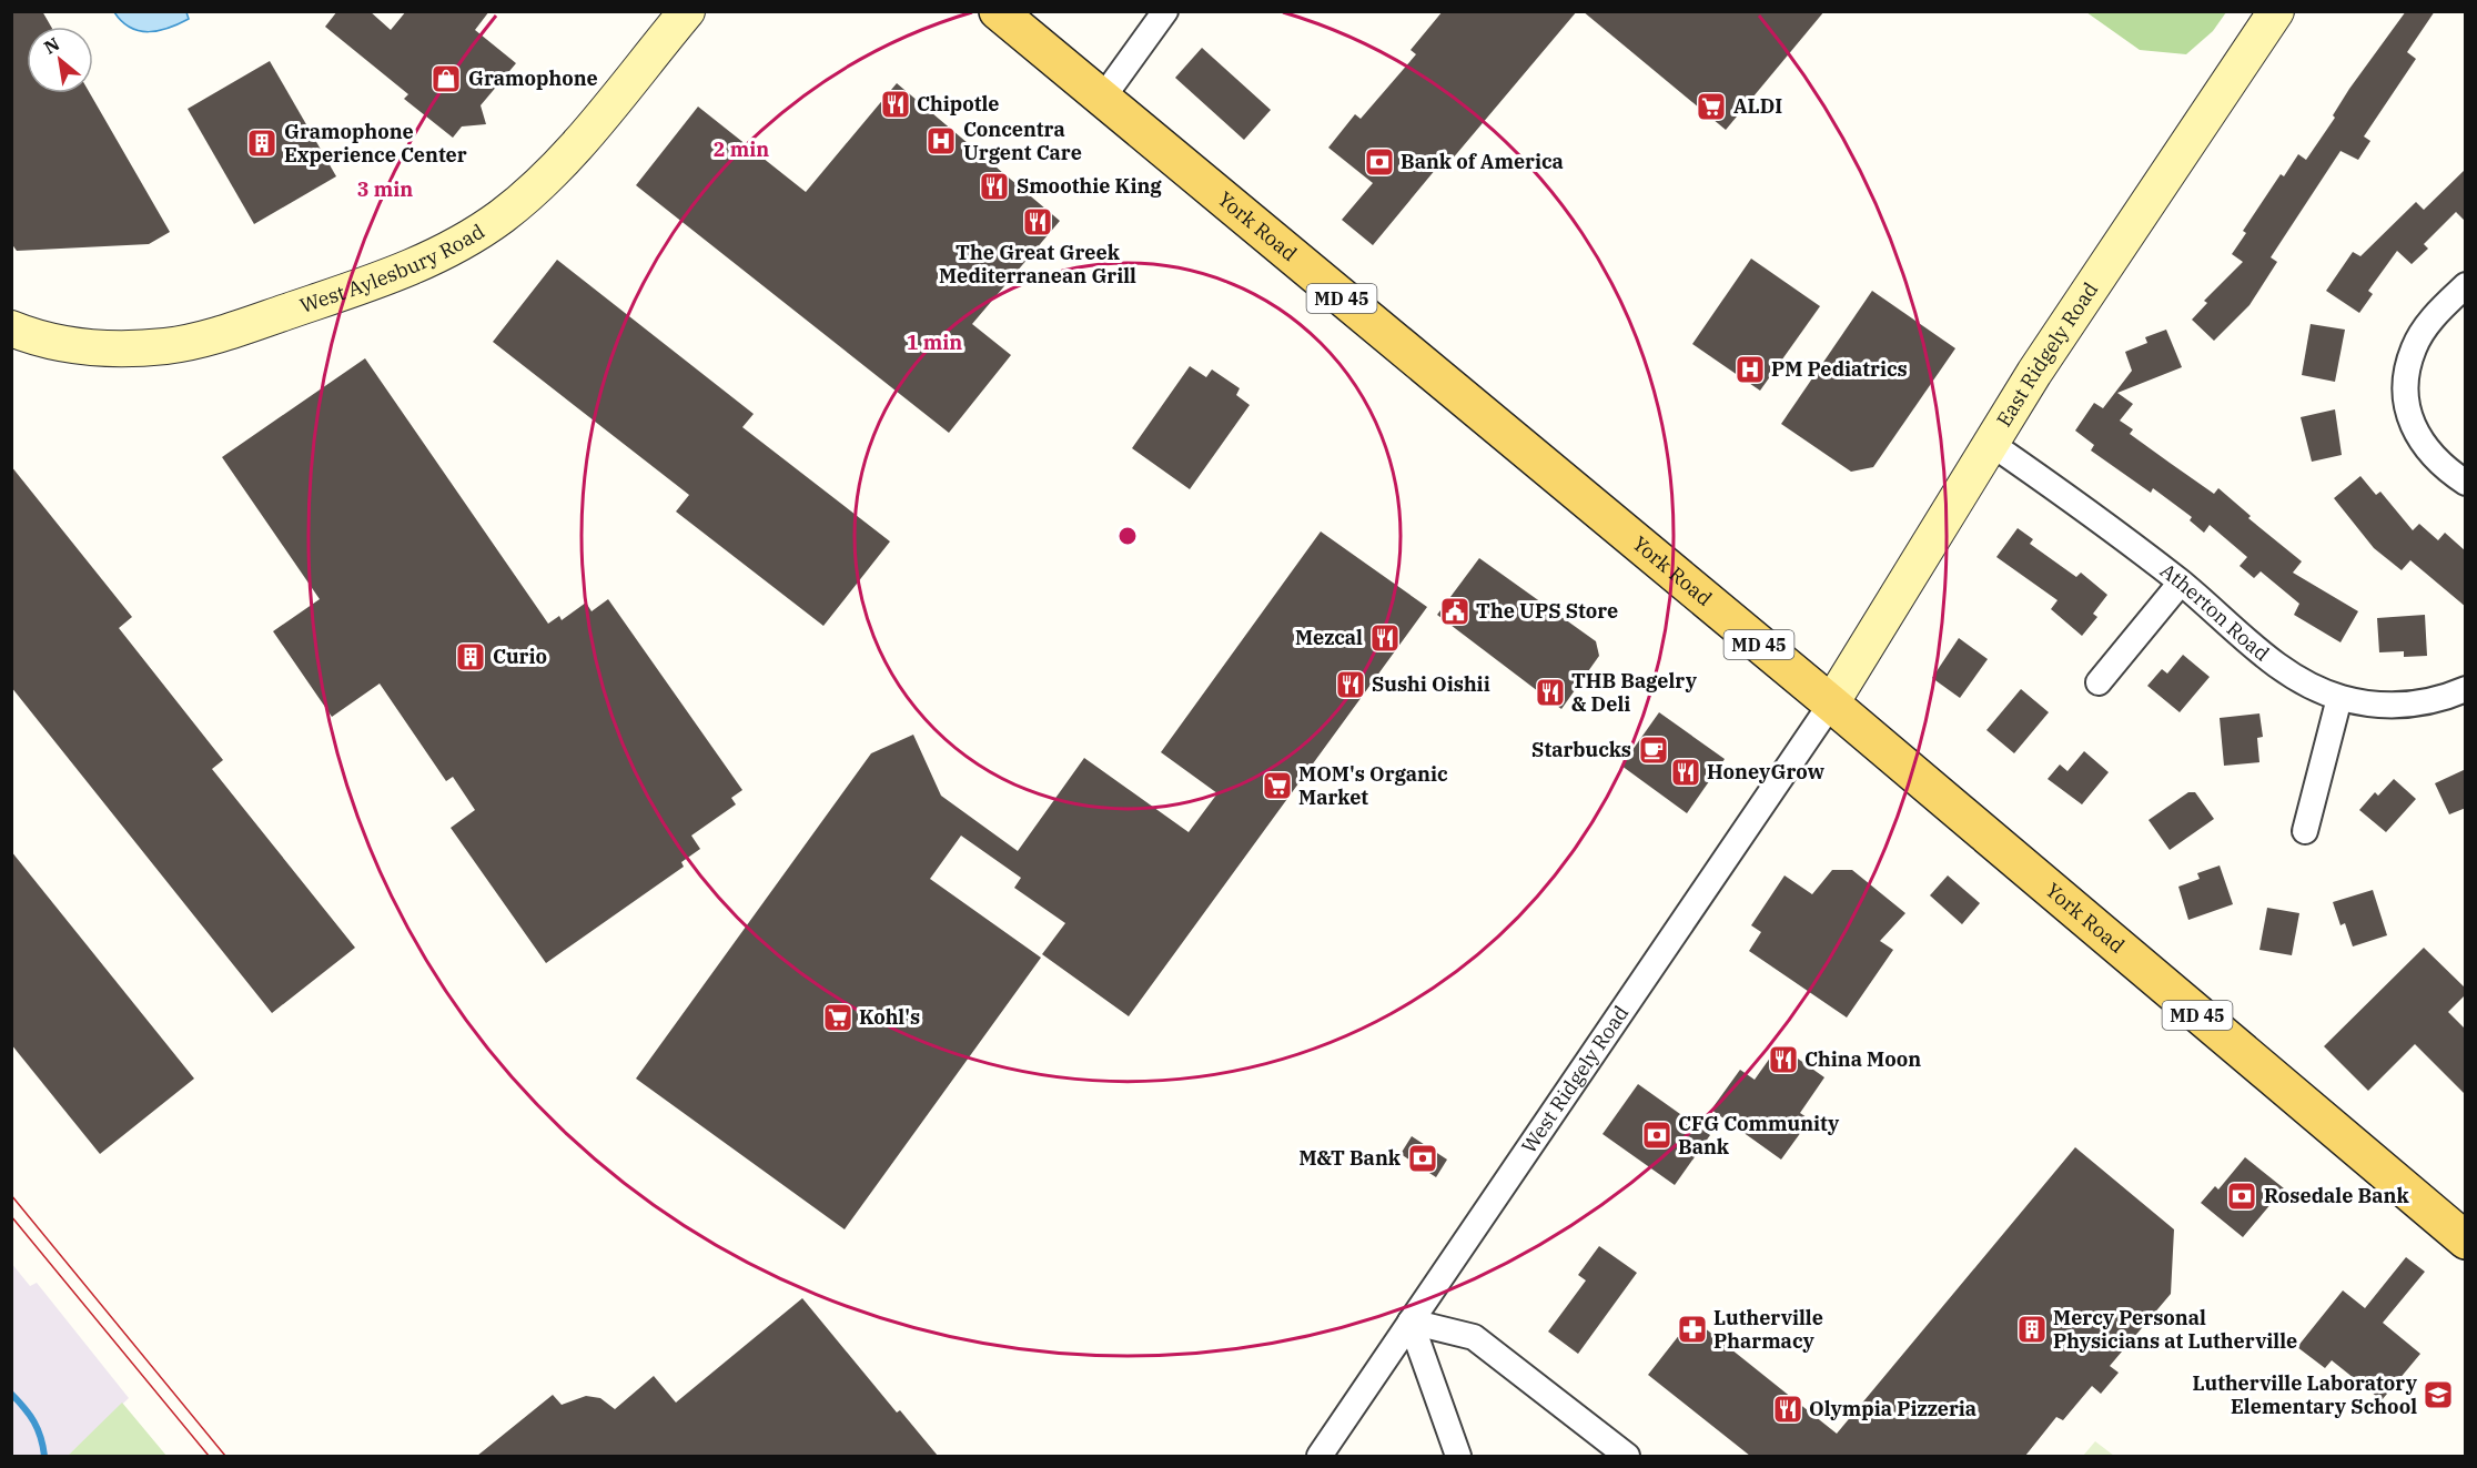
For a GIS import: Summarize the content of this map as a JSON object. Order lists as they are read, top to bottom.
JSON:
{
  "streets": {
    "main road": ["York Road", "MD 45"],
    "street": [
      "West Aylesbury Road",
      "East Ridgely Road",
      "Atherton Road",
      "West Ridgely Road"
    ]
  },
  "crossings": [
    ["York Road", "East Ridgely Road"],
    ["York Road", "West Ridgely Road"],
    ["East Ridgely Road", "Atherton Road"],
    ["East Ridgely Road", "West Ridgely Road"]
  ],
  "places": {
    "shop": ["Gramophone"],
    "restaurant": [
      "Chipotle",
      "Smoothie King",
      "The Great Greek Mediterranean Grill",
      "Mezcal",
      "Sushi Oishii",
      "THB Bagelry & Deli",
      "HoneyGrow",
      "China Moon",
      "Olympia Pizzeria"
    ],
    "supermarket": ["ALDI", "MOM's Organic Market", "Kohl's"],
    "hospital": ["Concentra Urgent Care", "PM Pediatrics"],
    "building": ["Gramophone Experience Center", "Curio", "Mercy Personal Physicians at Lutherville"],
    "bank": [
      "Bank of America",
      "CFG Community Bank",
      "M&T Bank",
      "Rosedale Bank"
    ],
    "public building": ["The UPS Store"],
    "cafe": ["Starbucks"],
    "pharmacy": ["Lutherville Pharmacy"],
    "school or university": ["Lutherville Laboratory Elementary School"]
  },
  "north": "top left",
  "rings": ["2 min", "3 min", "1 min"]
}
